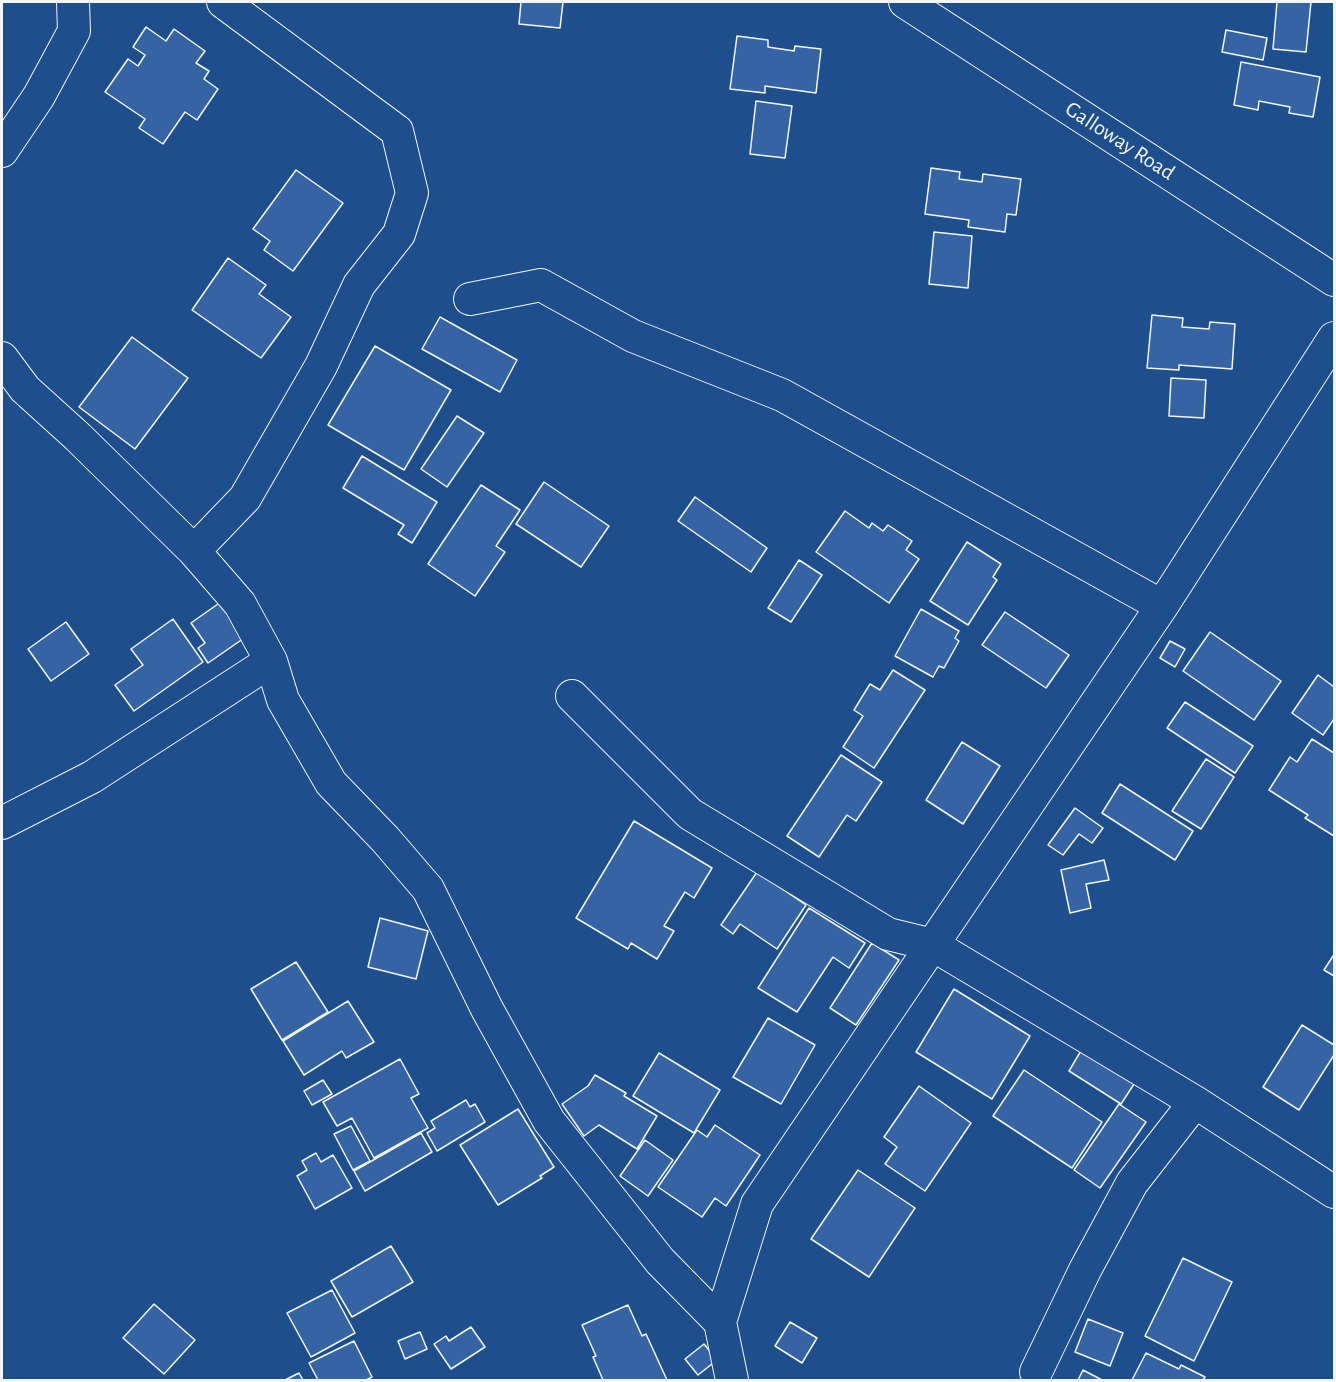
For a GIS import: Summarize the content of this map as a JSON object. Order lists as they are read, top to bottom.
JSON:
{
  "streets": {
    "street": ["Galloway Road"]
  }
}
